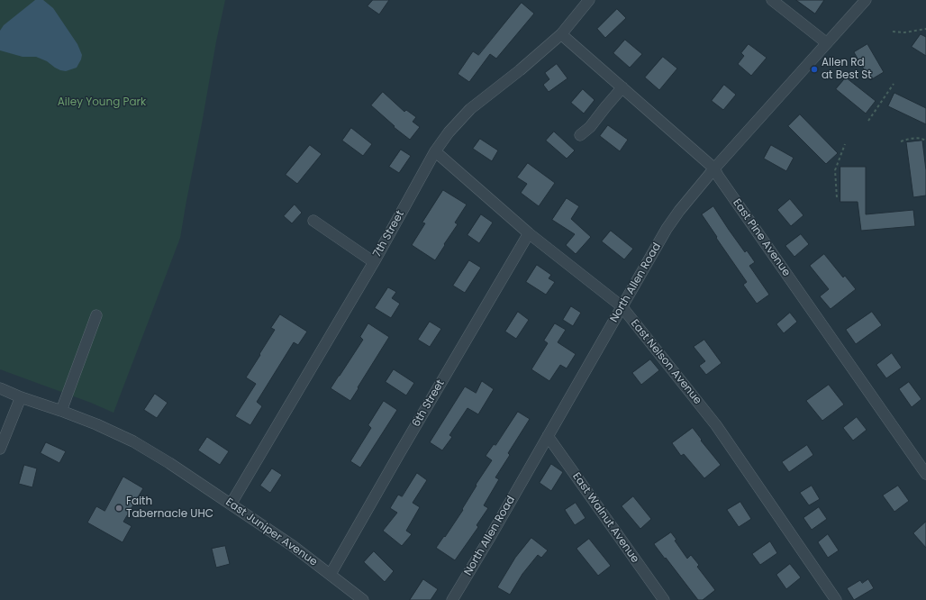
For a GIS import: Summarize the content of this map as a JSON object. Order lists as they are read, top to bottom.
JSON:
{
  "streets": {
    "street": [
      "7th Street",
      "East Pine Avenue",
      "North Allen Road",
      "East Nelson Avenue",
      "6th Street",
      "East Walnut Avenue",
      "East Juniper Avenue"
    ]
  },
  "crossings": [
    ["7th Street", "East Pine Avenue"],
    ["7th Street", "East Nelson Avenue"],
    ["7th Street", "East Juniper Avenue"],
    ["East Pine Avenue", "North Allen Road"],
    ["North Allen Road", "East Nelson Avenue"],
    ["North Allen Road", "East Walnut Avenue"],
    ["East Nelson Avenue", "6th Street"],
    ["6th Street", "East Juniper Avenue"]
  ],
  "parks": ["Ailey Young Park"],
  "places": ["Allen Rd at Best St", "Faith Tabernacle UHC"]
}
